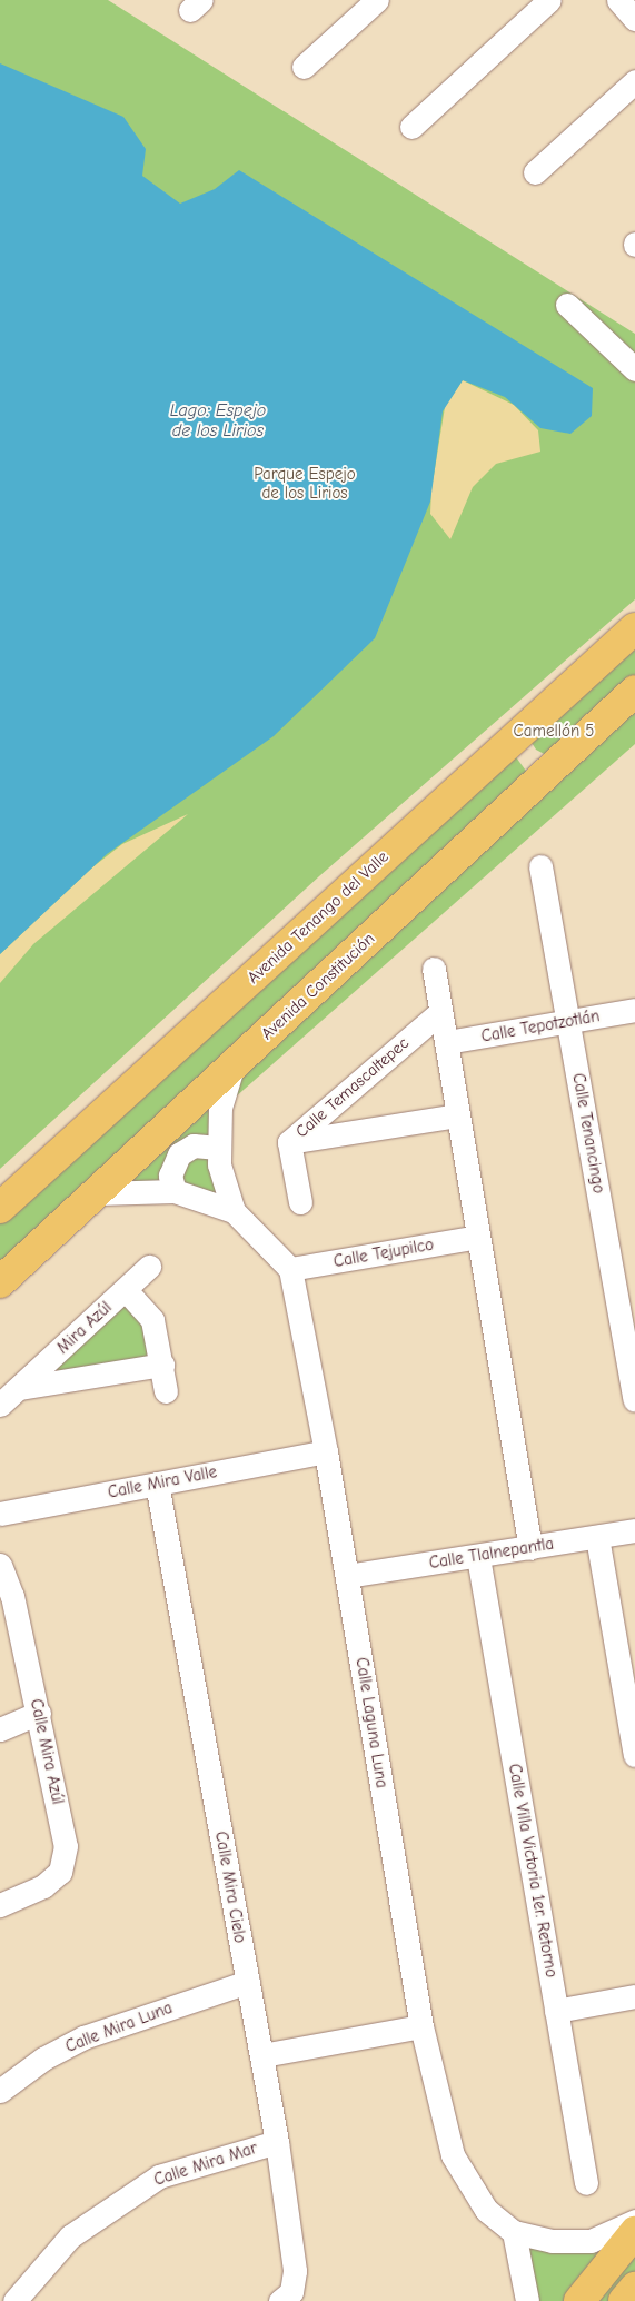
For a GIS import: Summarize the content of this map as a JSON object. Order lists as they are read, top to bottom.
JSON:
{
  "streets": {
    "main road": ["Avenida Tenango del Valle", "Avenida Constitución"],
    "street": [
      "Calle Tepotzotlán",
      "Calle Temascaltepec",
      "Calle Tenancingo",
      "Calle Tejupilco",
      "Mira Azúl",
      "Calle Mira Valle",
      "Calle Tlalnepantla",
      "Calle Laguna Luna",
      "Calle Mira Azúl",
      "Calle Villa Victoria 1er. Retorno",
      "Calle Mira Cielo",
      "Calle Mira Luna",
      "Calle Mira Mar"
    ]
  },
  "crossings": [
    ["Calle Tepotzotlán", "Calle Tenancingo"],
    ["Calle Tejupilco", "Calle Laguna Luna"],
    ["Calle Mira Valle", "Calle Laguna Luna"],
    ["Calle Mira Valle", "Calle Mira Cielo"],
    ["Calle Tlalnepantla", "Calle Laguna Luna"],
    ["Calle Tlalnepantla", "Calle Villa Victoria 1er. Retorno"],
    ["Calle Mira Cielo", "Calle Mira Luna"],
    ["Calle Mira Cielo", "Calle Mira Mar"]
  ],
  "water": ["Lago: Espejo de los Lirios"],
  "parks": ["Parque Espejo de los Lirios", "Camellón 5"]
}
